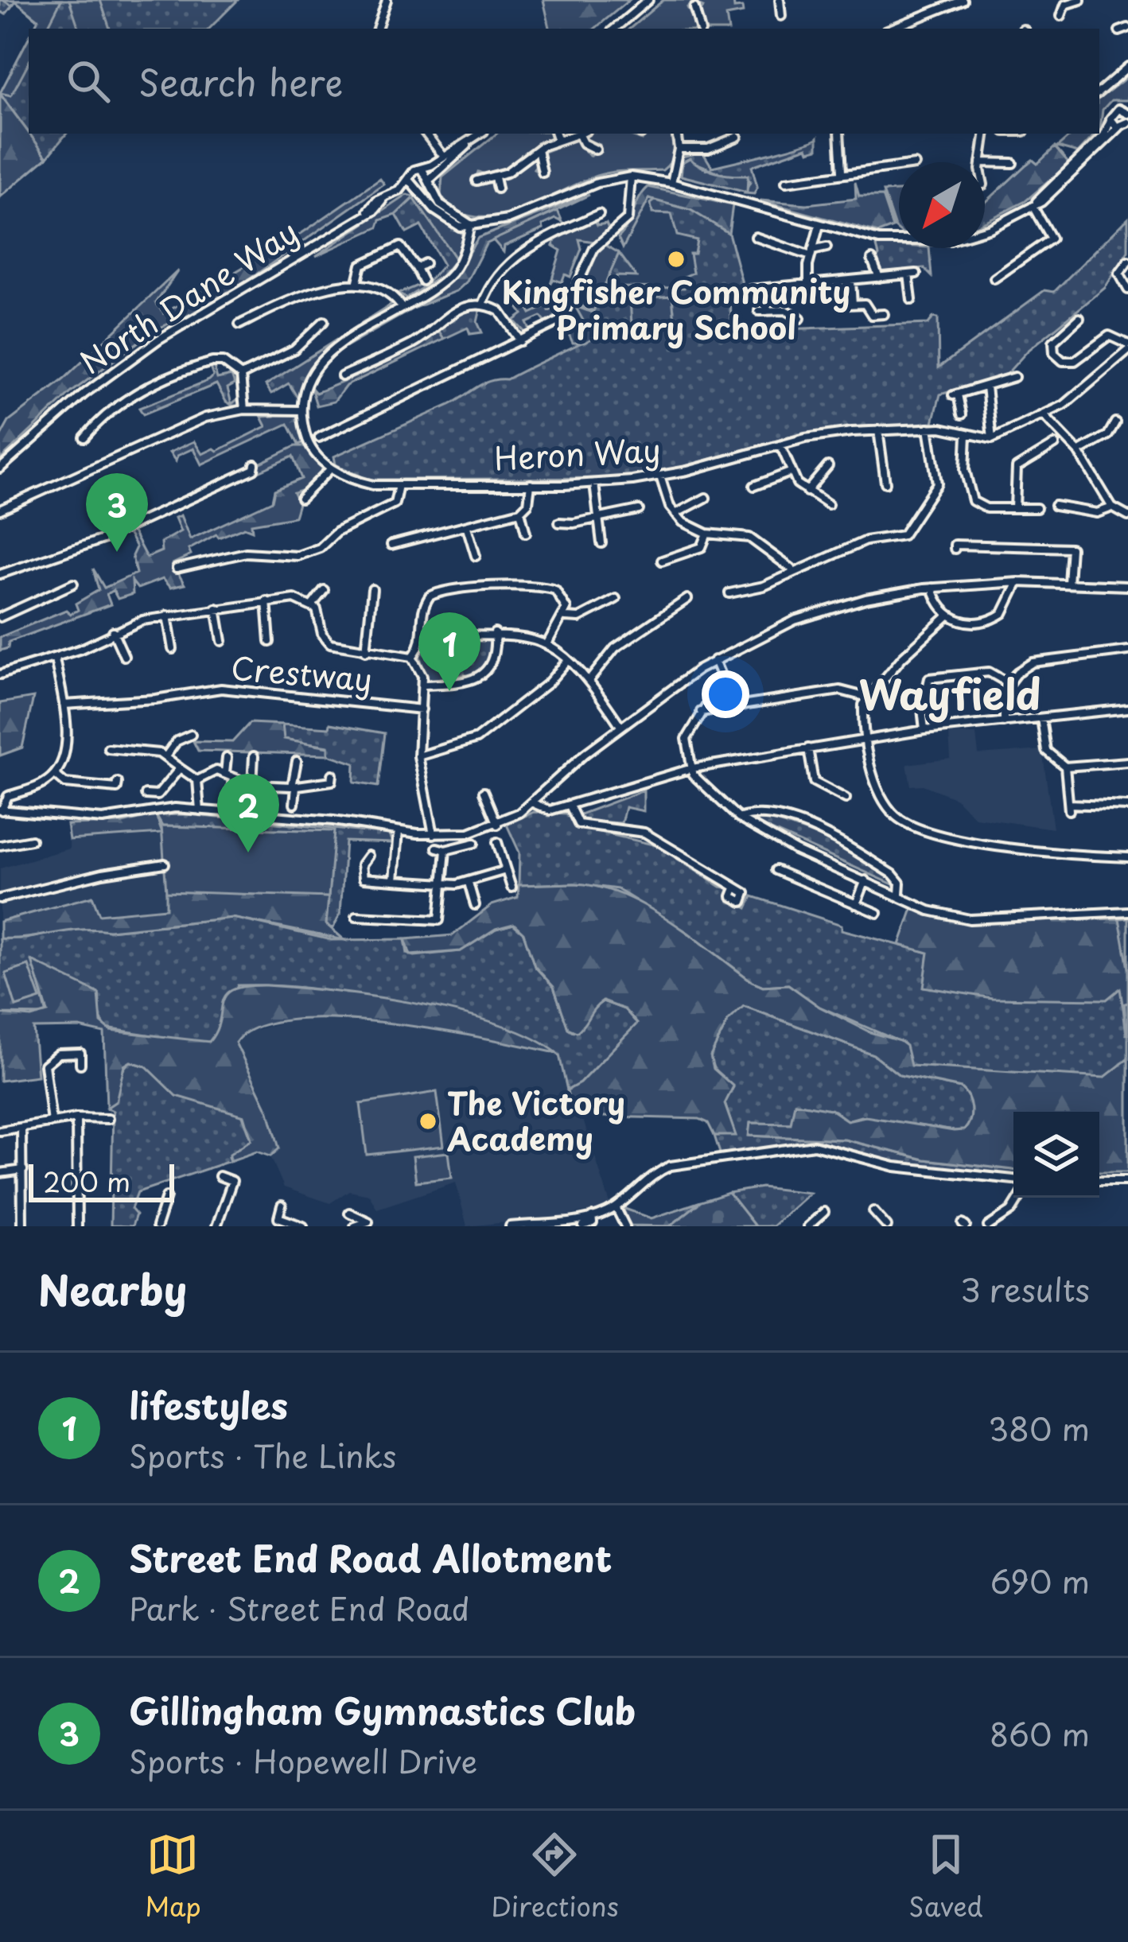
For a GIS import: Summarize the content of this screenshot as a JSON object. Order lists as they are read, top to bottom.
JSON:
{
  "streets": {
    "street": ["North Dane Way", "Heron Way", "Crestway"]
  },
  "districts": ["Wayfield"],
  "places": ["Kingfisher Community Primary School", "The Victory Academy"],
  "scale_bar": "200 m",
  "north": "bottom left",
  "page": {
    "search": "Search here",
    "pins": ["3", "1", "2"],
    "scale": "200 m",
    "heading": ["Nearby", "3 results"],
    "list": [
      {
        "mark": "1",
        "name": "lifestyles",
        "note": "Sports · The Links",
        "value": "380 m"
      },
      {
        "mark": "2",
        "name": "Street End Road Allotment",
        "note": "Park · Street End Road",
        "value": "690 m"
      },
      {
        "mark": "3",
        "name": "Gillingham Gymnastics Club",
        "note": "Sports · Hopewell Drive",
        "value": "860 m"
      }
    ],
    "nav": ["Map", "Directions", "Saved"]
  }
}
